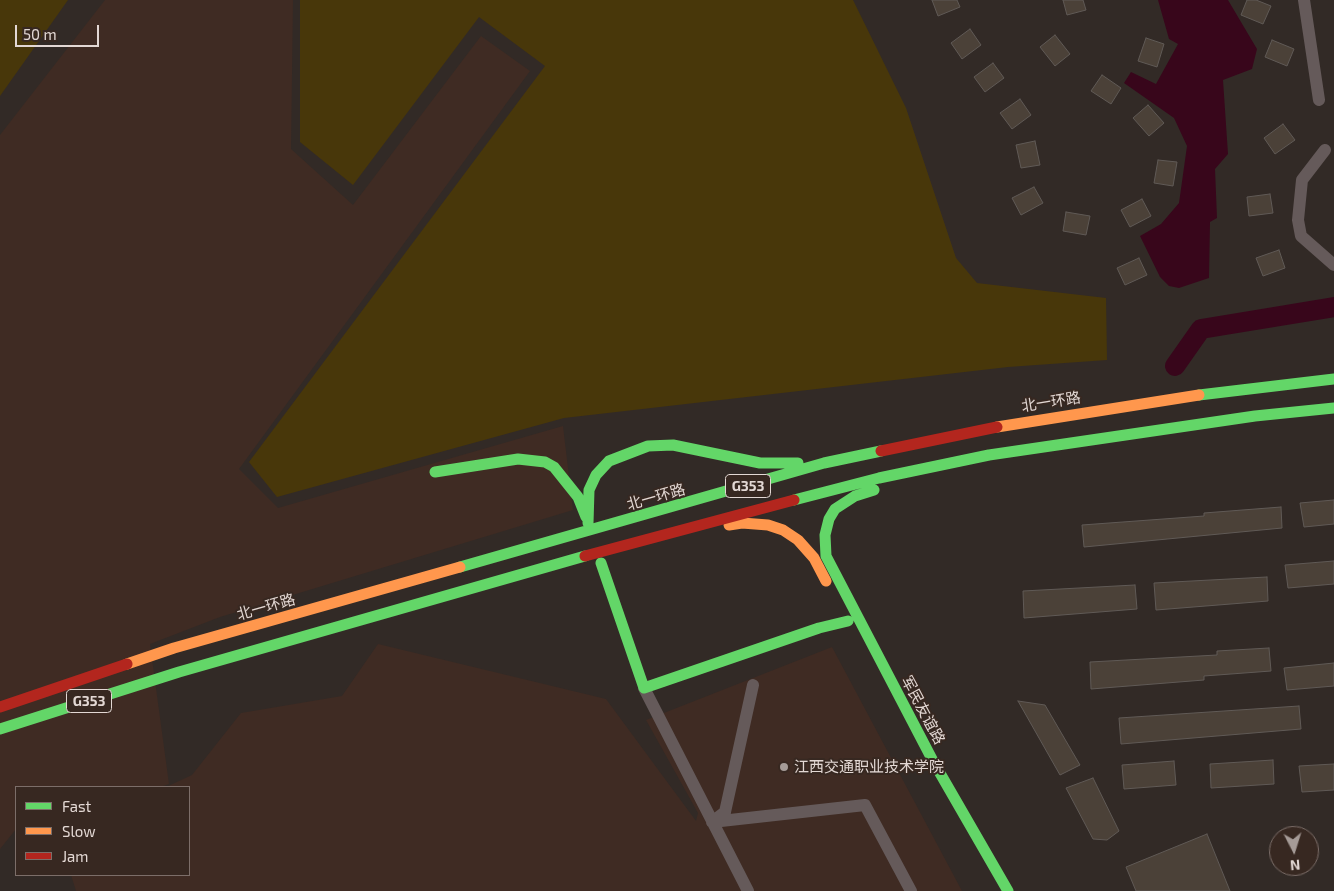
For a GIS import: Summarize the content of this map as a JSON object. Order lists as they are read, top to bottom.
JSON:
{
  "streets": {
    "main road": ["北一环路", "G353", "军民友谊路"]
  },
  "places": ["江西交通职业技术学院"],
  "legend": ["Fast", "Slow", "Jam"],
  "scale_bar": "50 m",
  "north": "bottom"
}
